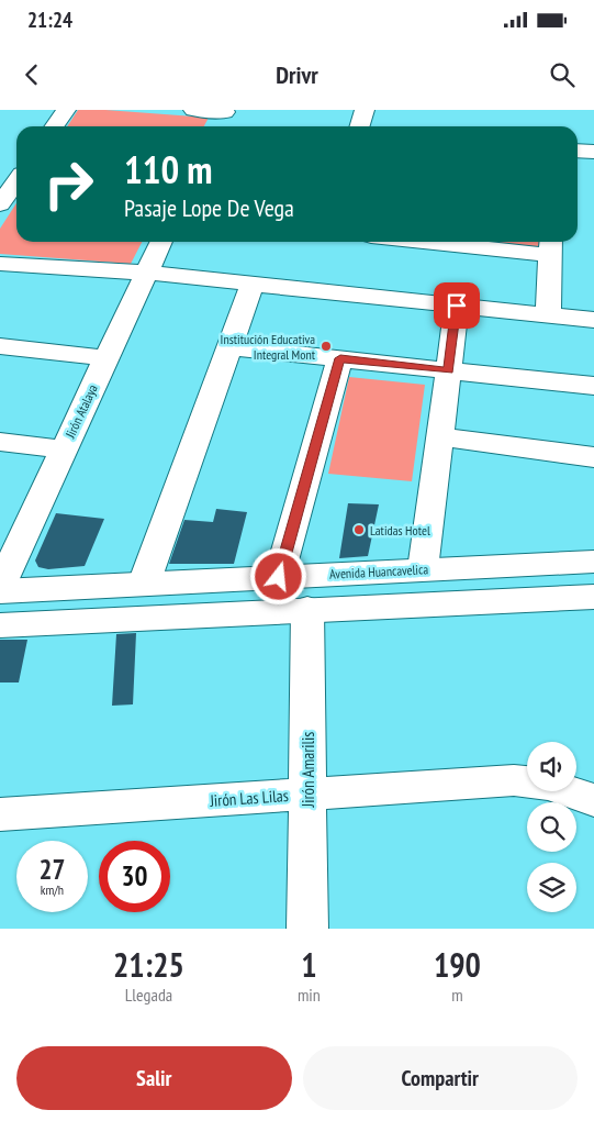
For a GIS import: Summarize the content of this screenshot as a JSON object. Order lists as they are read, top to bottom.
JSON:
{
  "streets": {
    "main road": [
      "Jirón Atalaya",
      "Avenida Huancavelica",
      "Jirón Amarilis",
      "Jirón Las Lilas"
    ]
  },
  "crossings": [
    ["Jirón Amarilis", "Jirón Las Lilas"]
  ],
  "places": ["Institución Educativa Integral Mont", "Latidas Hotel"],
  "page": {
    "status": "21:24",
    "header": "Drivr",
    "turn": ["110 m", "Pasaje Lope De Vega"],
    "speed": "27 km/h",
    "limit": "30",
    "eta": [
      "21:25",
      "Llegada",
      "1",
      "min",
      "190",
      "m"
    ],
    "buttons": ["Salir", "Compartir"]
  }
}
